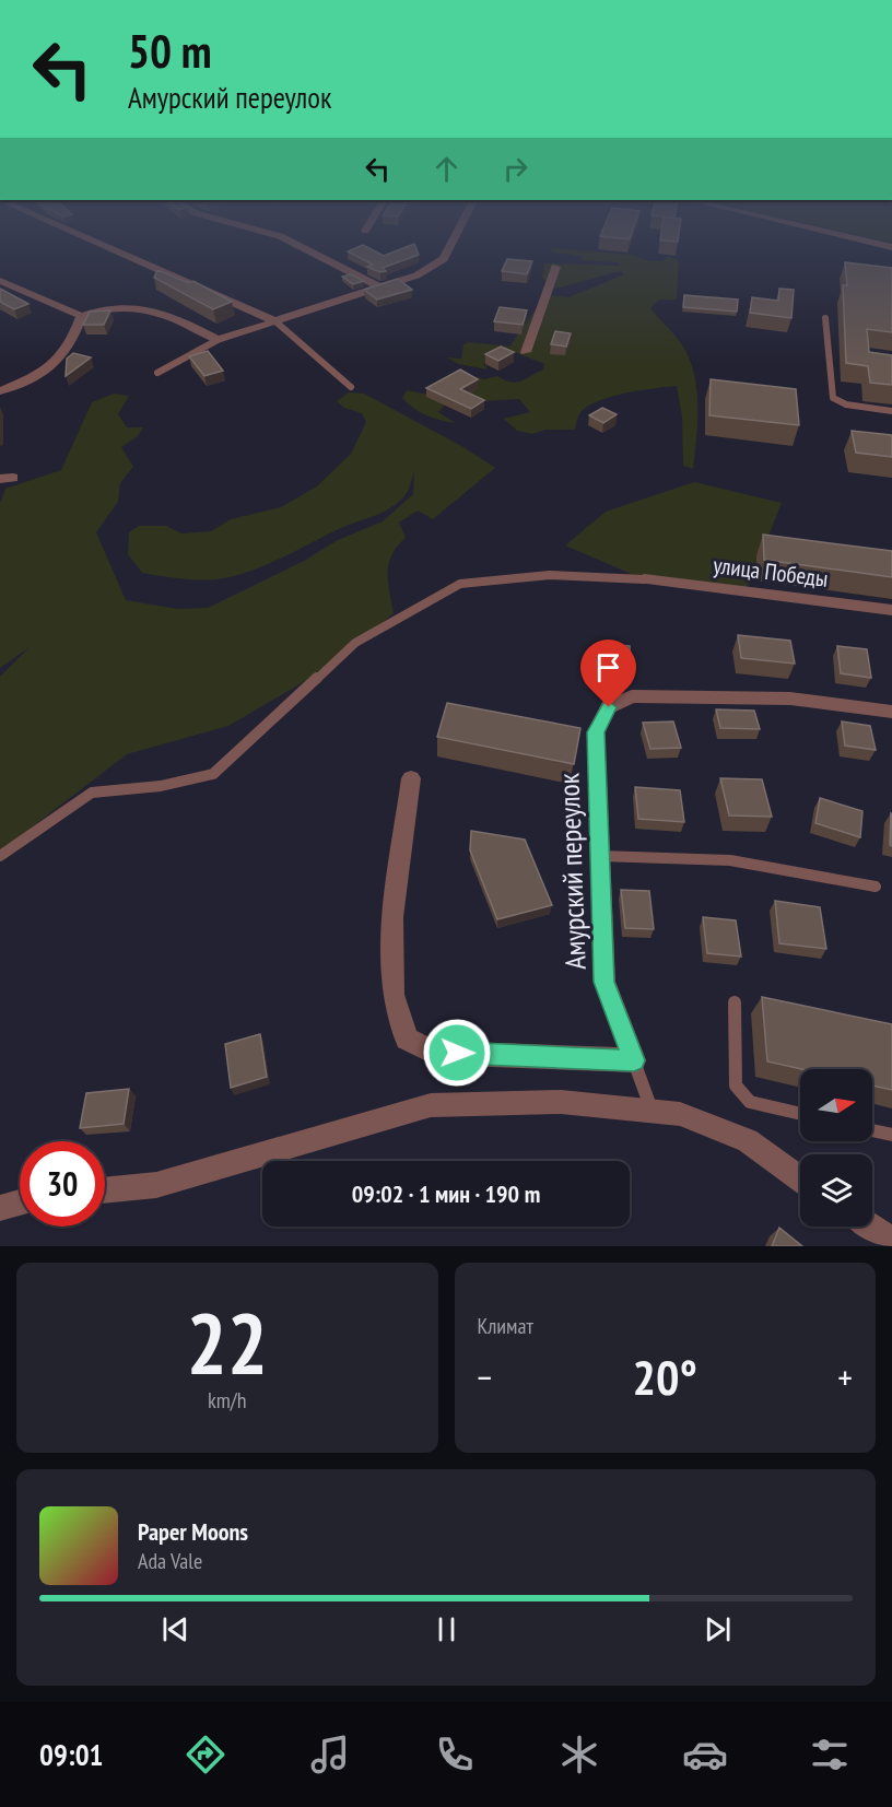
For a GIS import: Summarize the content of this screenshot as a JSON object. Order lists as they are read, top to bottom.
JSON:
{
  "streets": {
    "street": ["улица Победы", "Амурский переулок"]
  },
  "north": "right",
  "page": {
    "turn": ["50 m", "Амурский переулок"],
    "limit": "30",
    "trip": "09:02 · 1 мин · 190 m",
    "tile": [
      ["22", "km/h"],
      "Климат"
    ],
    "heat": ["−", "20°", "+"],
    "song": ["Paper Moons", "Ada Vale"],
    "tabs": "09:01"
  }
}
